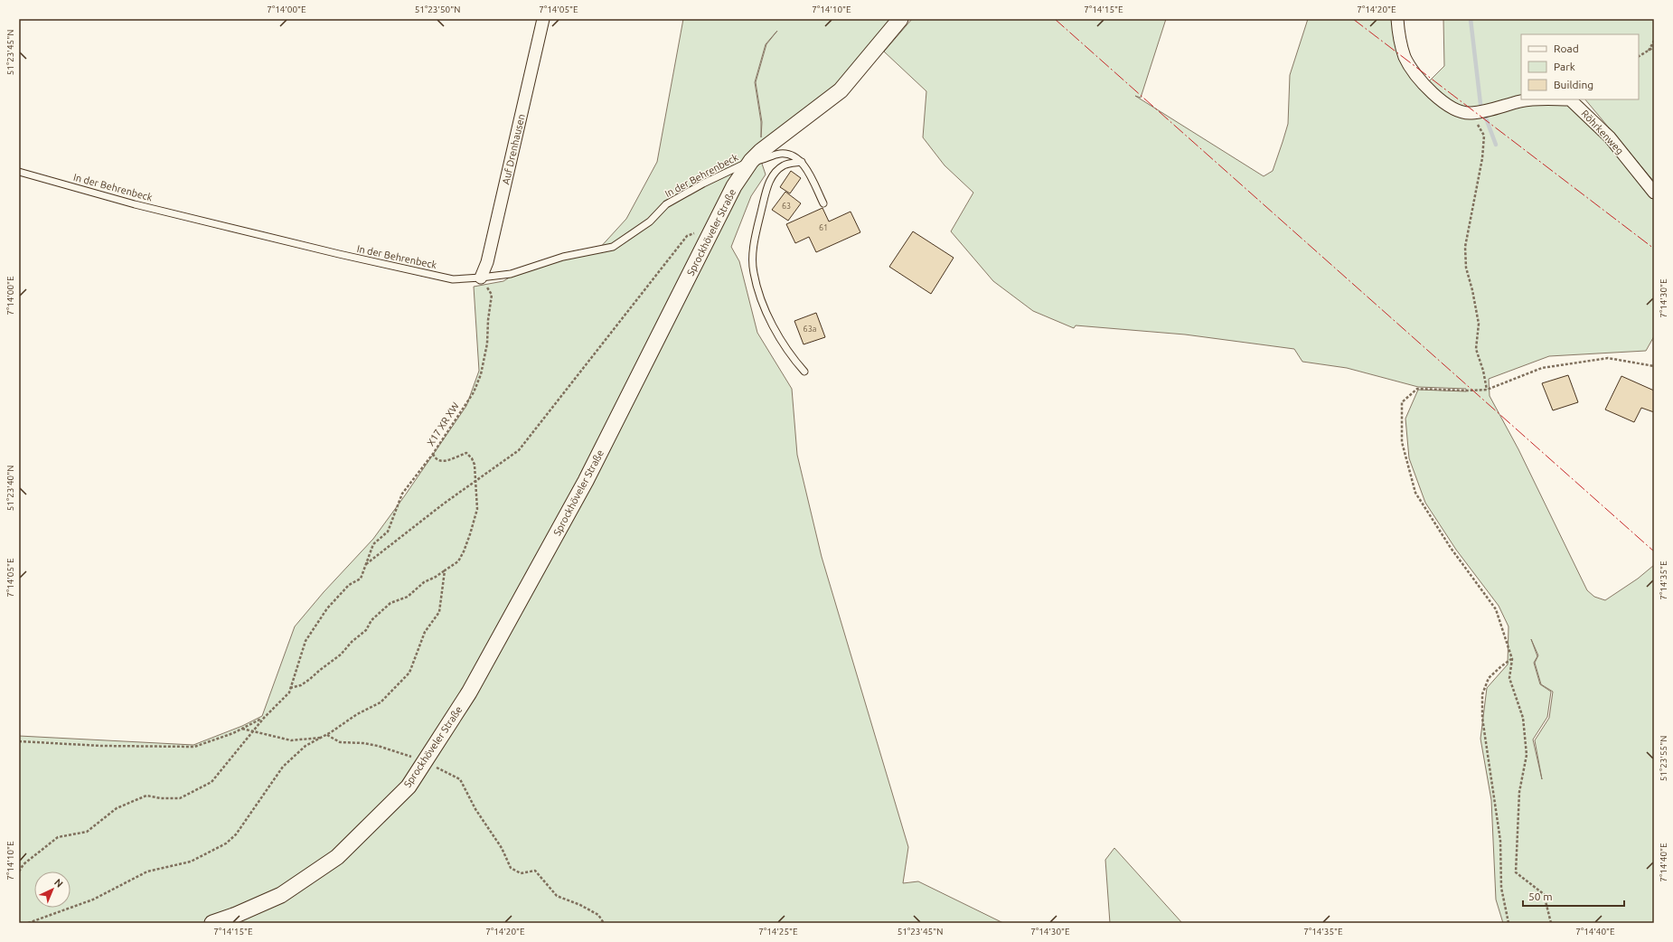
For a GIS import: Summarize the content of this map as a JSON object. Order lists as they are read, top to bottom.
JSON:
{
  "streets": {
    "street": ["Röhrkenweg", "Auf Drenhausen", "Sprockhöveler Straße"],
    "lane": ["In der Behrenbeck"],
    "path": ["X17 XR XW"]
  },
  "crossings": [
    ["Auf Drenhausen", "In der Behrenbeck"],
    ["Auf Drenhausen", "X17 XR XW"],
    ["In der Behrenbeck", "Sprockhöveler Straße"],
    ["In der Behrenbeck", "X17 XR XW"]
  ],
  "house_numbers": ["63", "61", "63a"],
  "legend": ["Road", "Park", "Building"],
  "scale_bar": "50 m",
  "north": "top right",
  "coordinates": [
    "7°14'00\"E",
    "51°23'50\"N",
    "7°14'05\"E",
    "7°14'10\"E",
    "7°14'15\"E",
    "7°14'20\"E",
    "51°23'45\"N",
    "7°14'30\"E",
    "51°23'40\"N",
    "7°14'35\"E",
    "51°23'55\"N",
    "7°14'40\"E",
    "7°14'25\"E"
  ]
}
